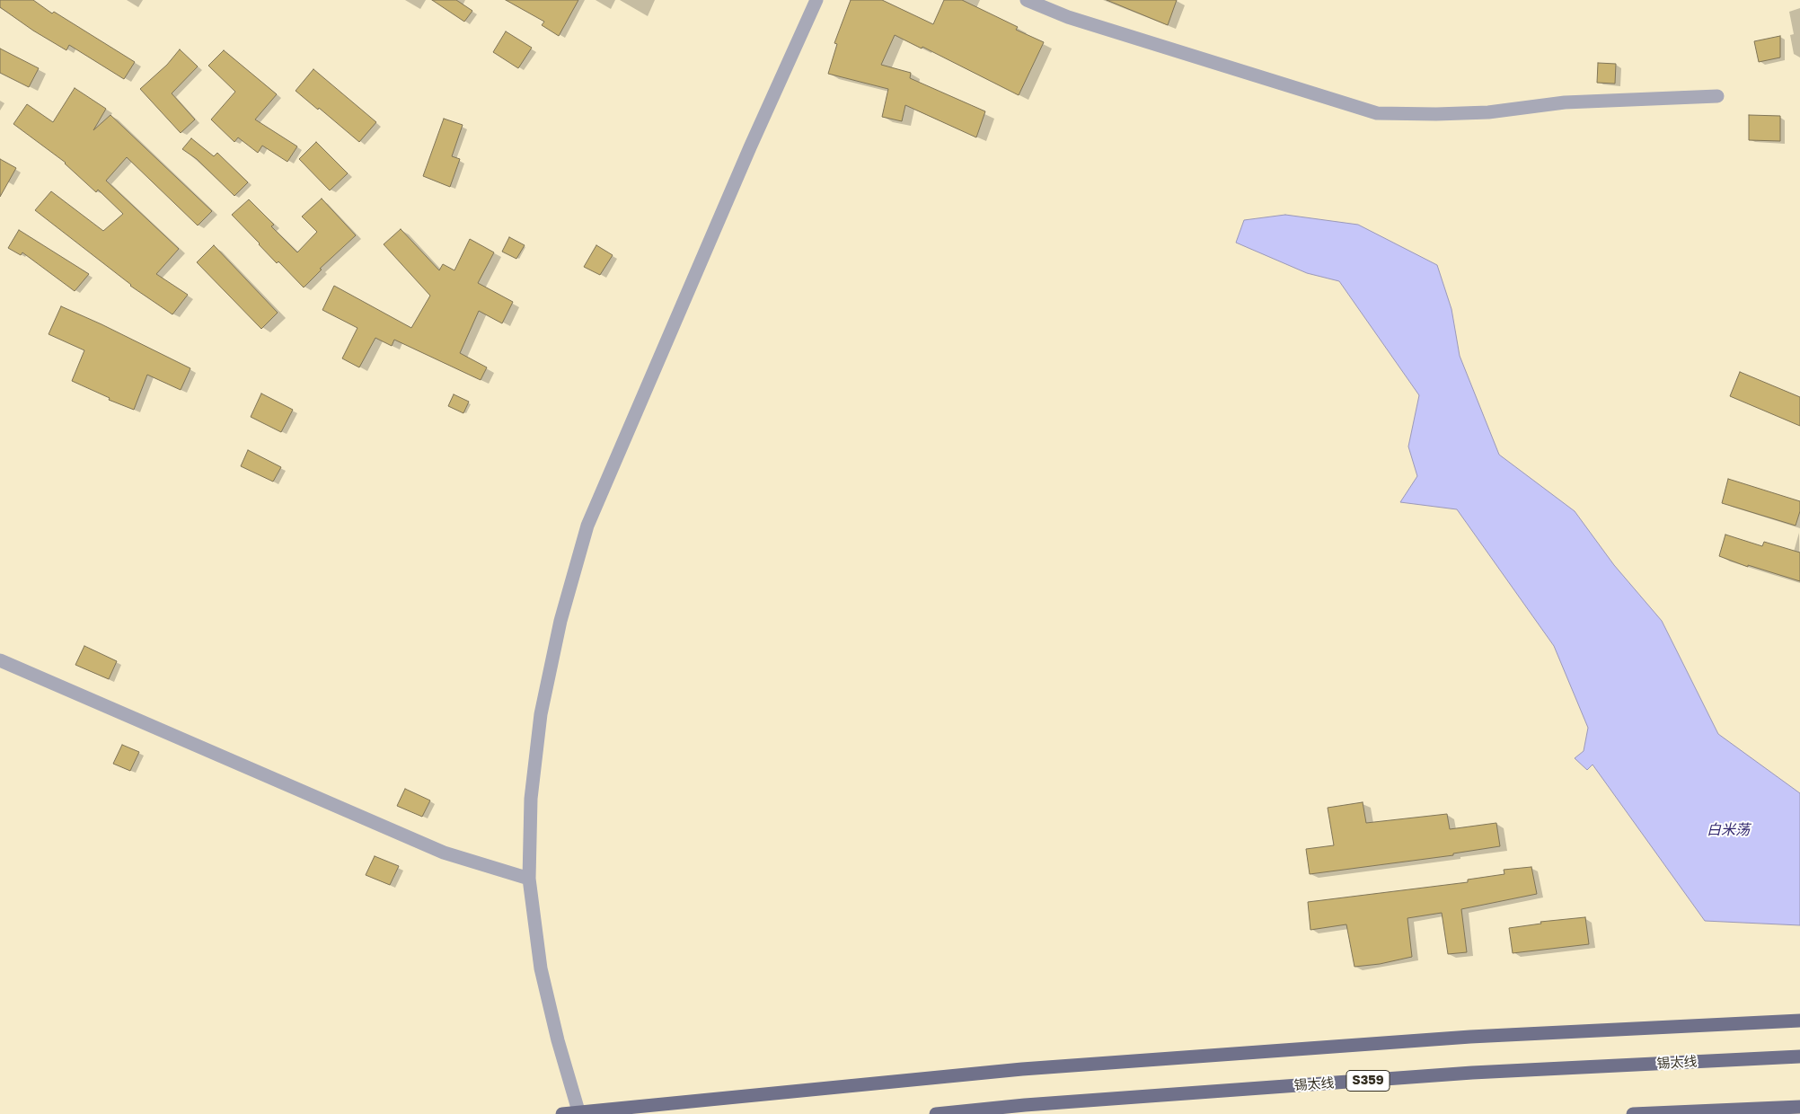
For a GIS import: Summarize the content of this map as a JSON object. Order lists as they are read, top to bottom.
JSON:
{
  "streets": {
    "main road": ["锡太线", "S359"]
  },
  "water": ["白米荡"]
}
